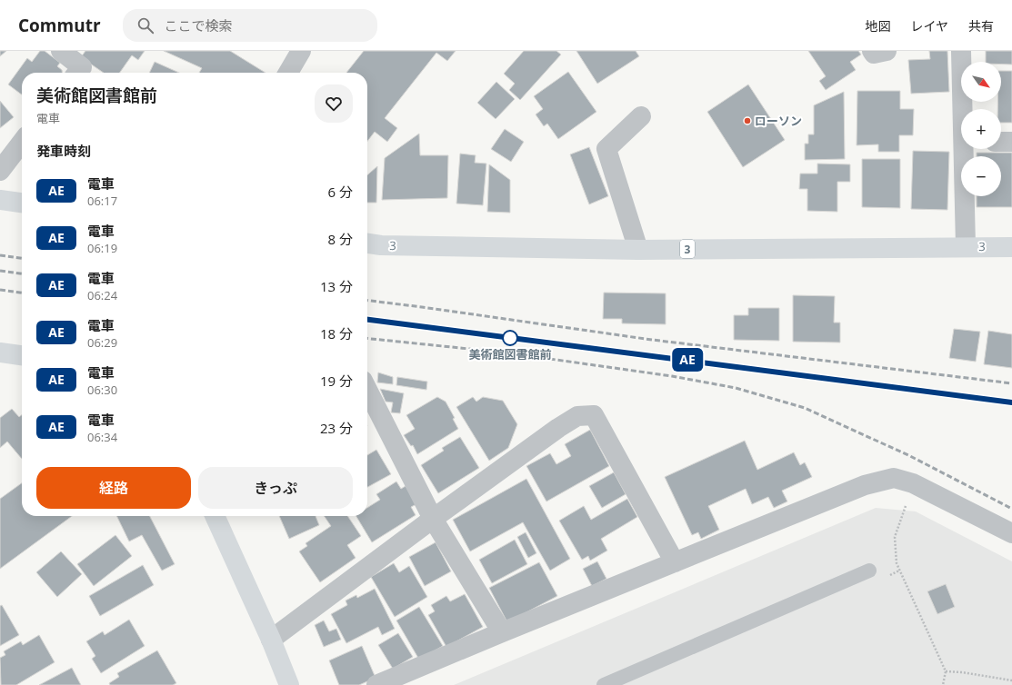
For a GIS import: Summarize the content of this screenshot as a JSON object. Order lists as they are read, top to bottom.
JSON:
{
  "streets": {
    "main road": ["3"]
  },
  "places": ["ローソン", "美術館図書館前"],
  "north": "bottom right",
  "page": {
    "header": "Commutr",
    "search": "ここで検索",
    "nav": ["地図", "レイヤ", "共有"],
    "on_map": "AE",
    "map_buttons": ["+", "−"],
    "heading": [
      ["美術館図書館前", "電車"],
      "発車時刻"
    ],
    "list": [
      {
        "mark": "AE",
        "name": "電車",
        "note": "06:17",
        "value": "6 分"
      },
      {
        "mark": "AE",
        "name": "電車",
        "note": "06:19",
        "value": "8 分"
      },
      {
        "mark": "AE",
        "name": "電車",
        "note": "06:24",
        "value": "13 分"
      },
      {
        "mark": "AE",
        "name": "電車",
        "note": "06:29",
        "value": "18 分"
      },
      {
        "mark": "AE",
        "name": "電車",
        "note": "06:30",
        "value": "19 分"
      },
      {
        "mark": "AE",
        "name": "電車",
        "note": "06:34",
        "value": "23 分"
      }
    ],
    "buttons": ["経路", "きっぷ"]
  }
}
